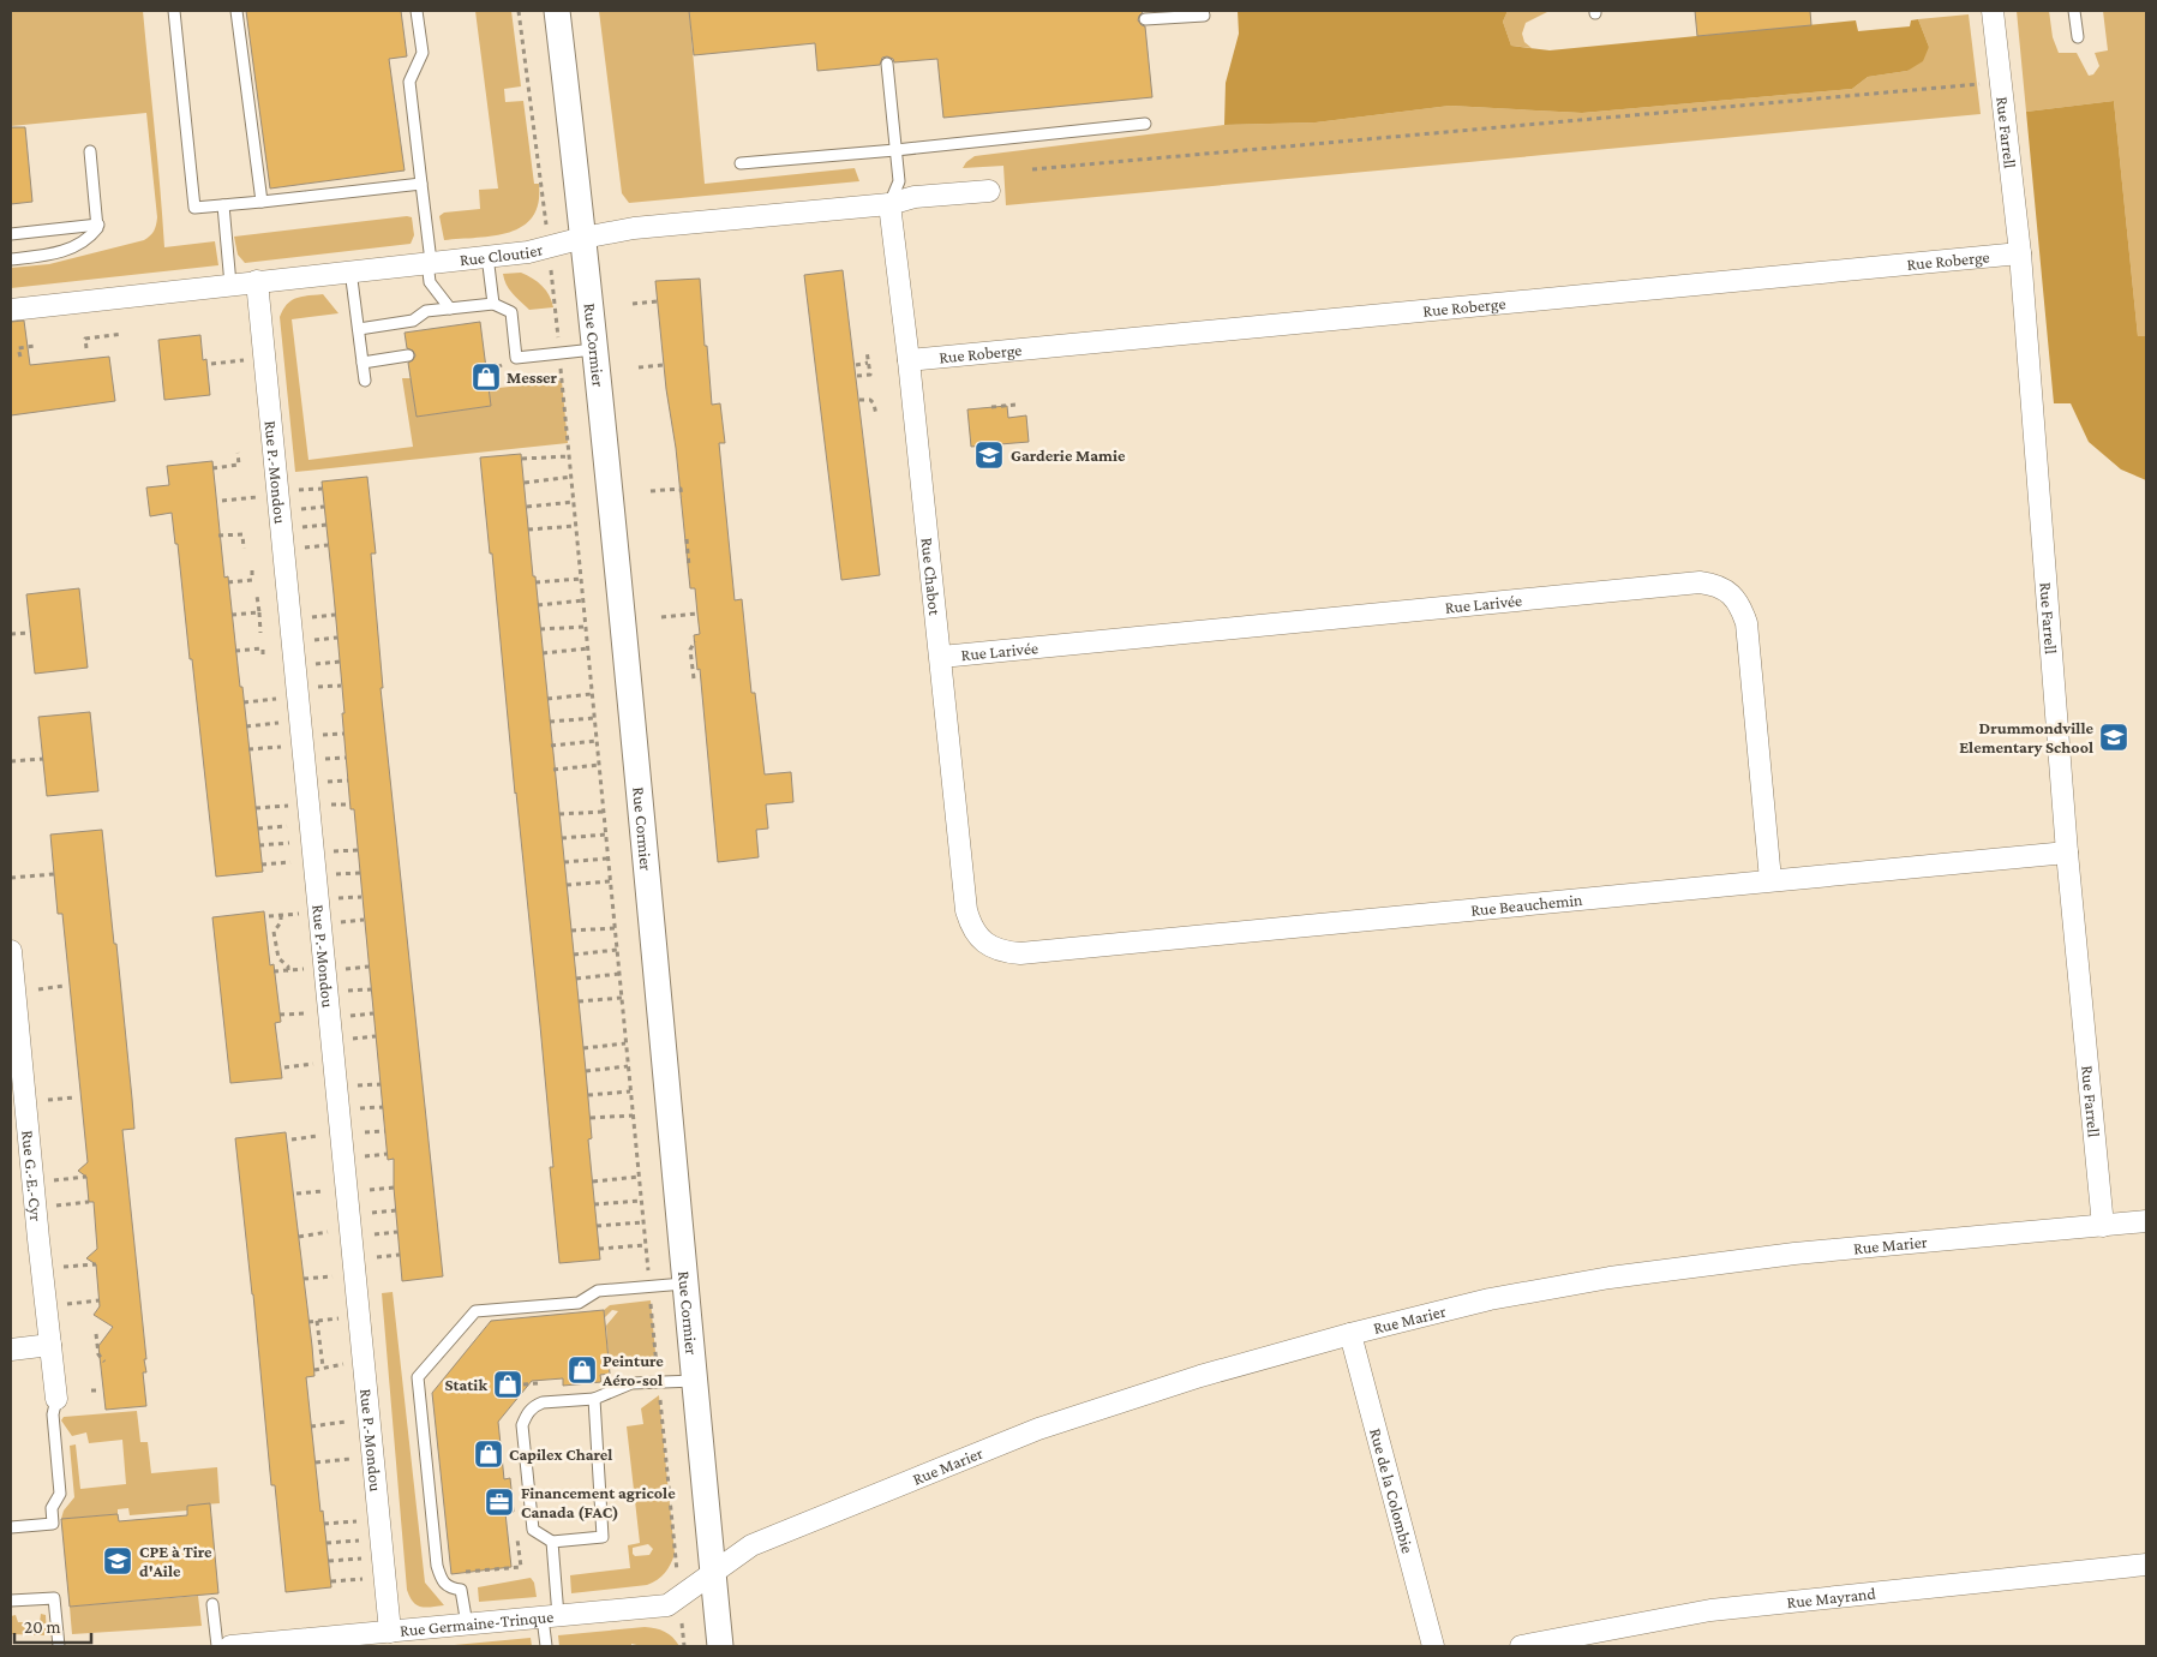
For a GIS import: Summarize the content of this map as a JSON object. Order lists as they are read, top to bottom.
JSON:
{
  "streets": {
    "street": [
      "Rue Farrell",
      "Rue Cloutier",
      "Rue Roberge",
      "Rue Cormier",
      "Rue P.-Mondou",
      "Rue Chabot",
      "Rue Larivée",
      "Rue Beauchemin",
      "Rue G.-E.-Cyr",
      "Rue Marier",
      "Rue de la Colombie",
      "Rue Mayrand",
      "Rue Germaine-Trinque"
    ]
  },
  "crossings": [
    ["Rue Farrell", "Rue Roberge"],
    ["Rue Farrell", "Rue Beauchemin"],
    ["Rue Farrell", "Rue Marier"],
    ["Rue Cloutier", "Rue Cormier"],
    ["Rue Cloutier", "Rue P.-Mondou"],
    ["Rue Cloutier", "Rue Chabot"],
    ["Rue Roberge", "Rue Chabot"],
    ["Rue Cormier", "Rue Marier"],
    ["Rue Cormier", "Rue Germaine-Trinque"],
    ["Rue P.-Mondou", "Rue Germaine-Trinque"],
    ["Rue Chabot", "Rue Larivée"],
    ["Rue Chabot", "Rue Beauchemin"],
    ["Rue Larivée", "Rue Beauchemin"],
    ["Rue Marier", "Rue de la Colombie"],
    ["Rue Marier", "Rue Germaine-Trinque"]
  ],
  "places": {
    "shop": [
      "Messer",
      "Peinture Aéro-sol",
      "Statik",
      "Capilex Charel"
    ],
    "school or university": ["Garderie Mamie", "Drummondville Elementary School", "CPE à Tire d'Aile"],
    "office": ["Financement agricole Canada (FAC)"]
  },
  "scale_bar": "20 m"
}
